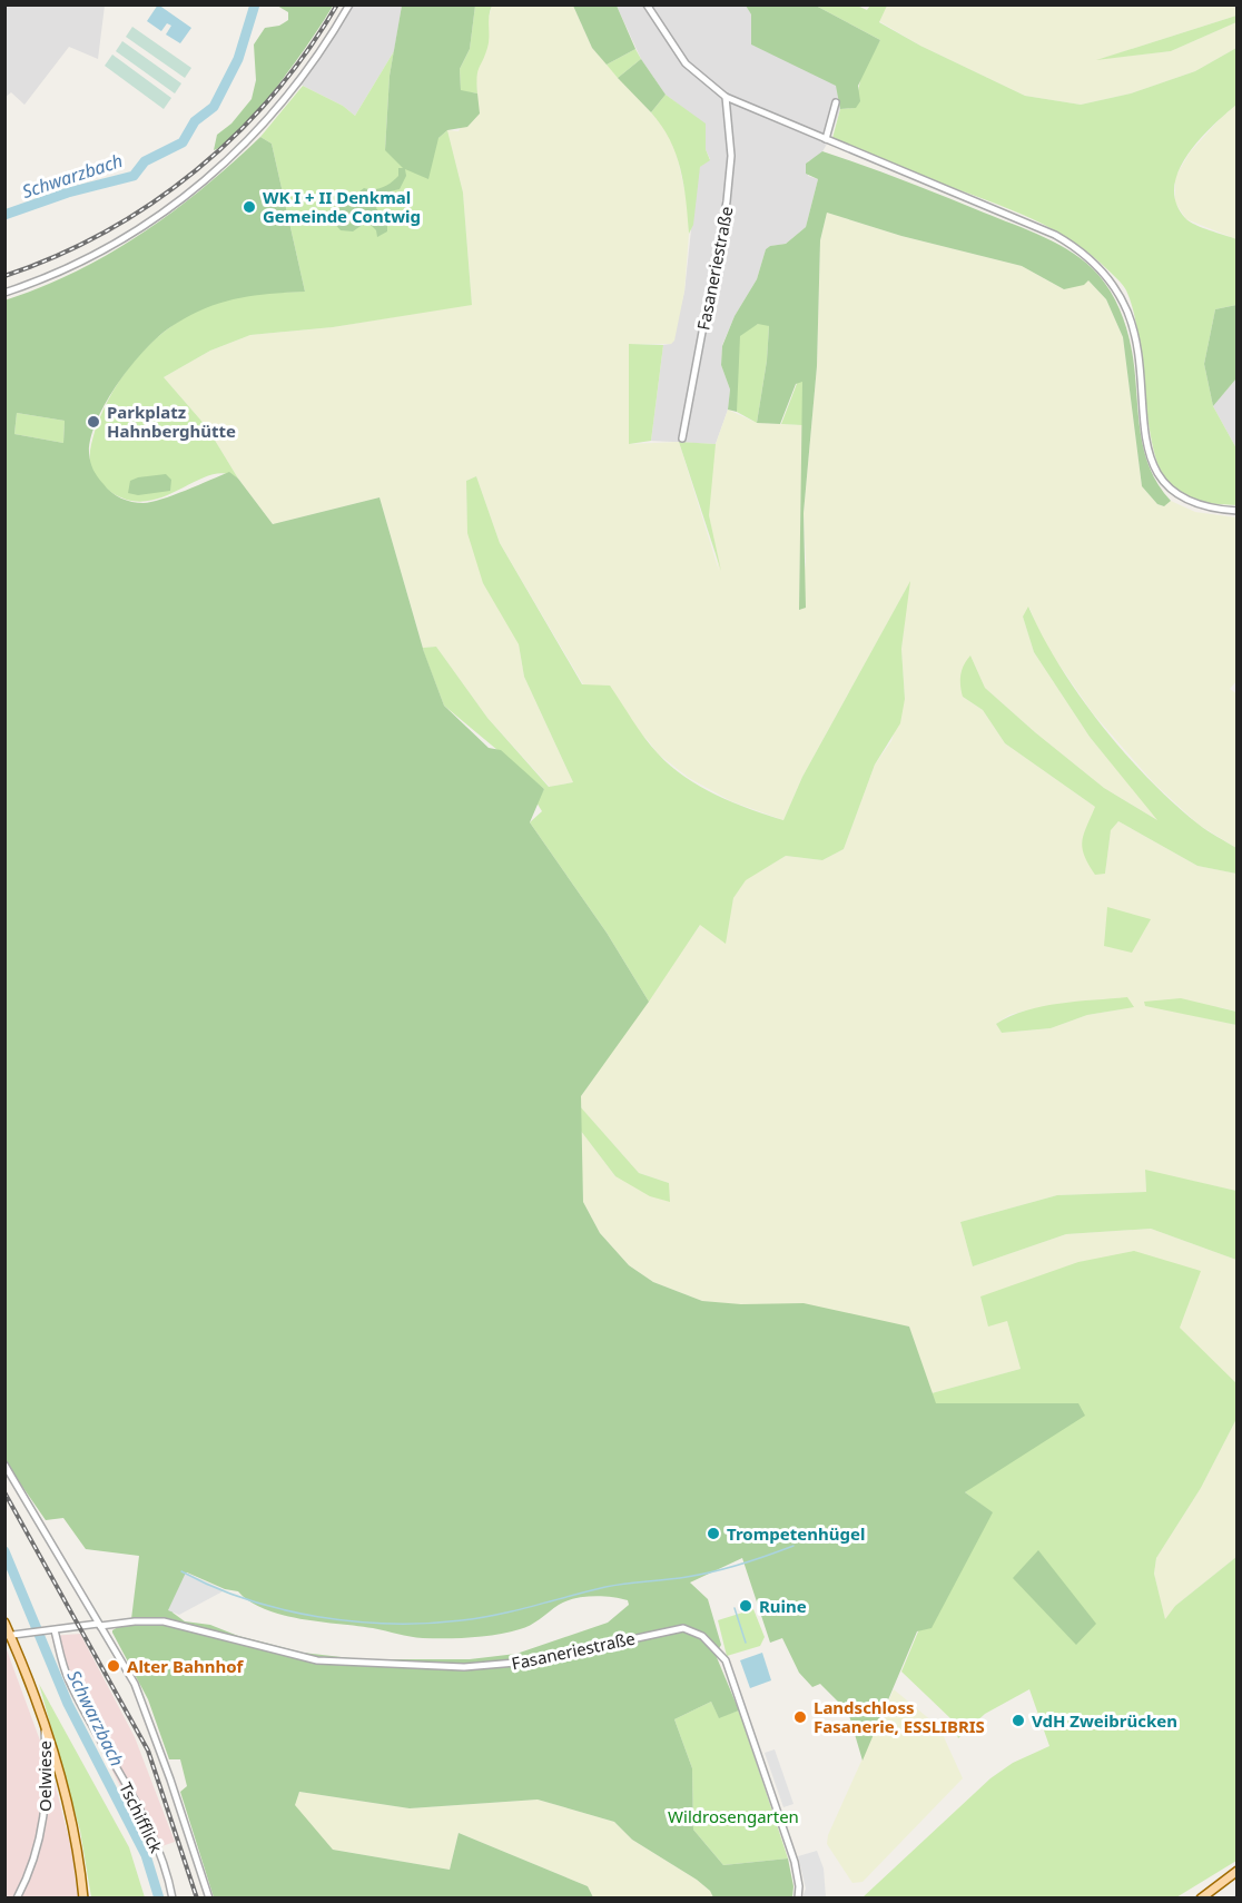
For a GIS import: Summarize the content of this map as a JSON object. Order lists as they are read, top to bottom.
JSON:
{
  "streets": {
    "street": ["Fasaneriestraße", "Oelwiese", "Tschifflick"]
  },
  "water": ["Schwarzbach"],
  "parks": ["Wildrosengarten"],
  "places": [
    "WK I + II Denkmal Gemeinde Contwig",
    "Parkplatz Hahnberghütte",
    "Trompetenhügel",
    "Ruine",
    "Alter Bahnhof",
    "Landschloss Fasanerie, ESSLIBRIS",
    "VdH Zweibrücken"
  ]
}
